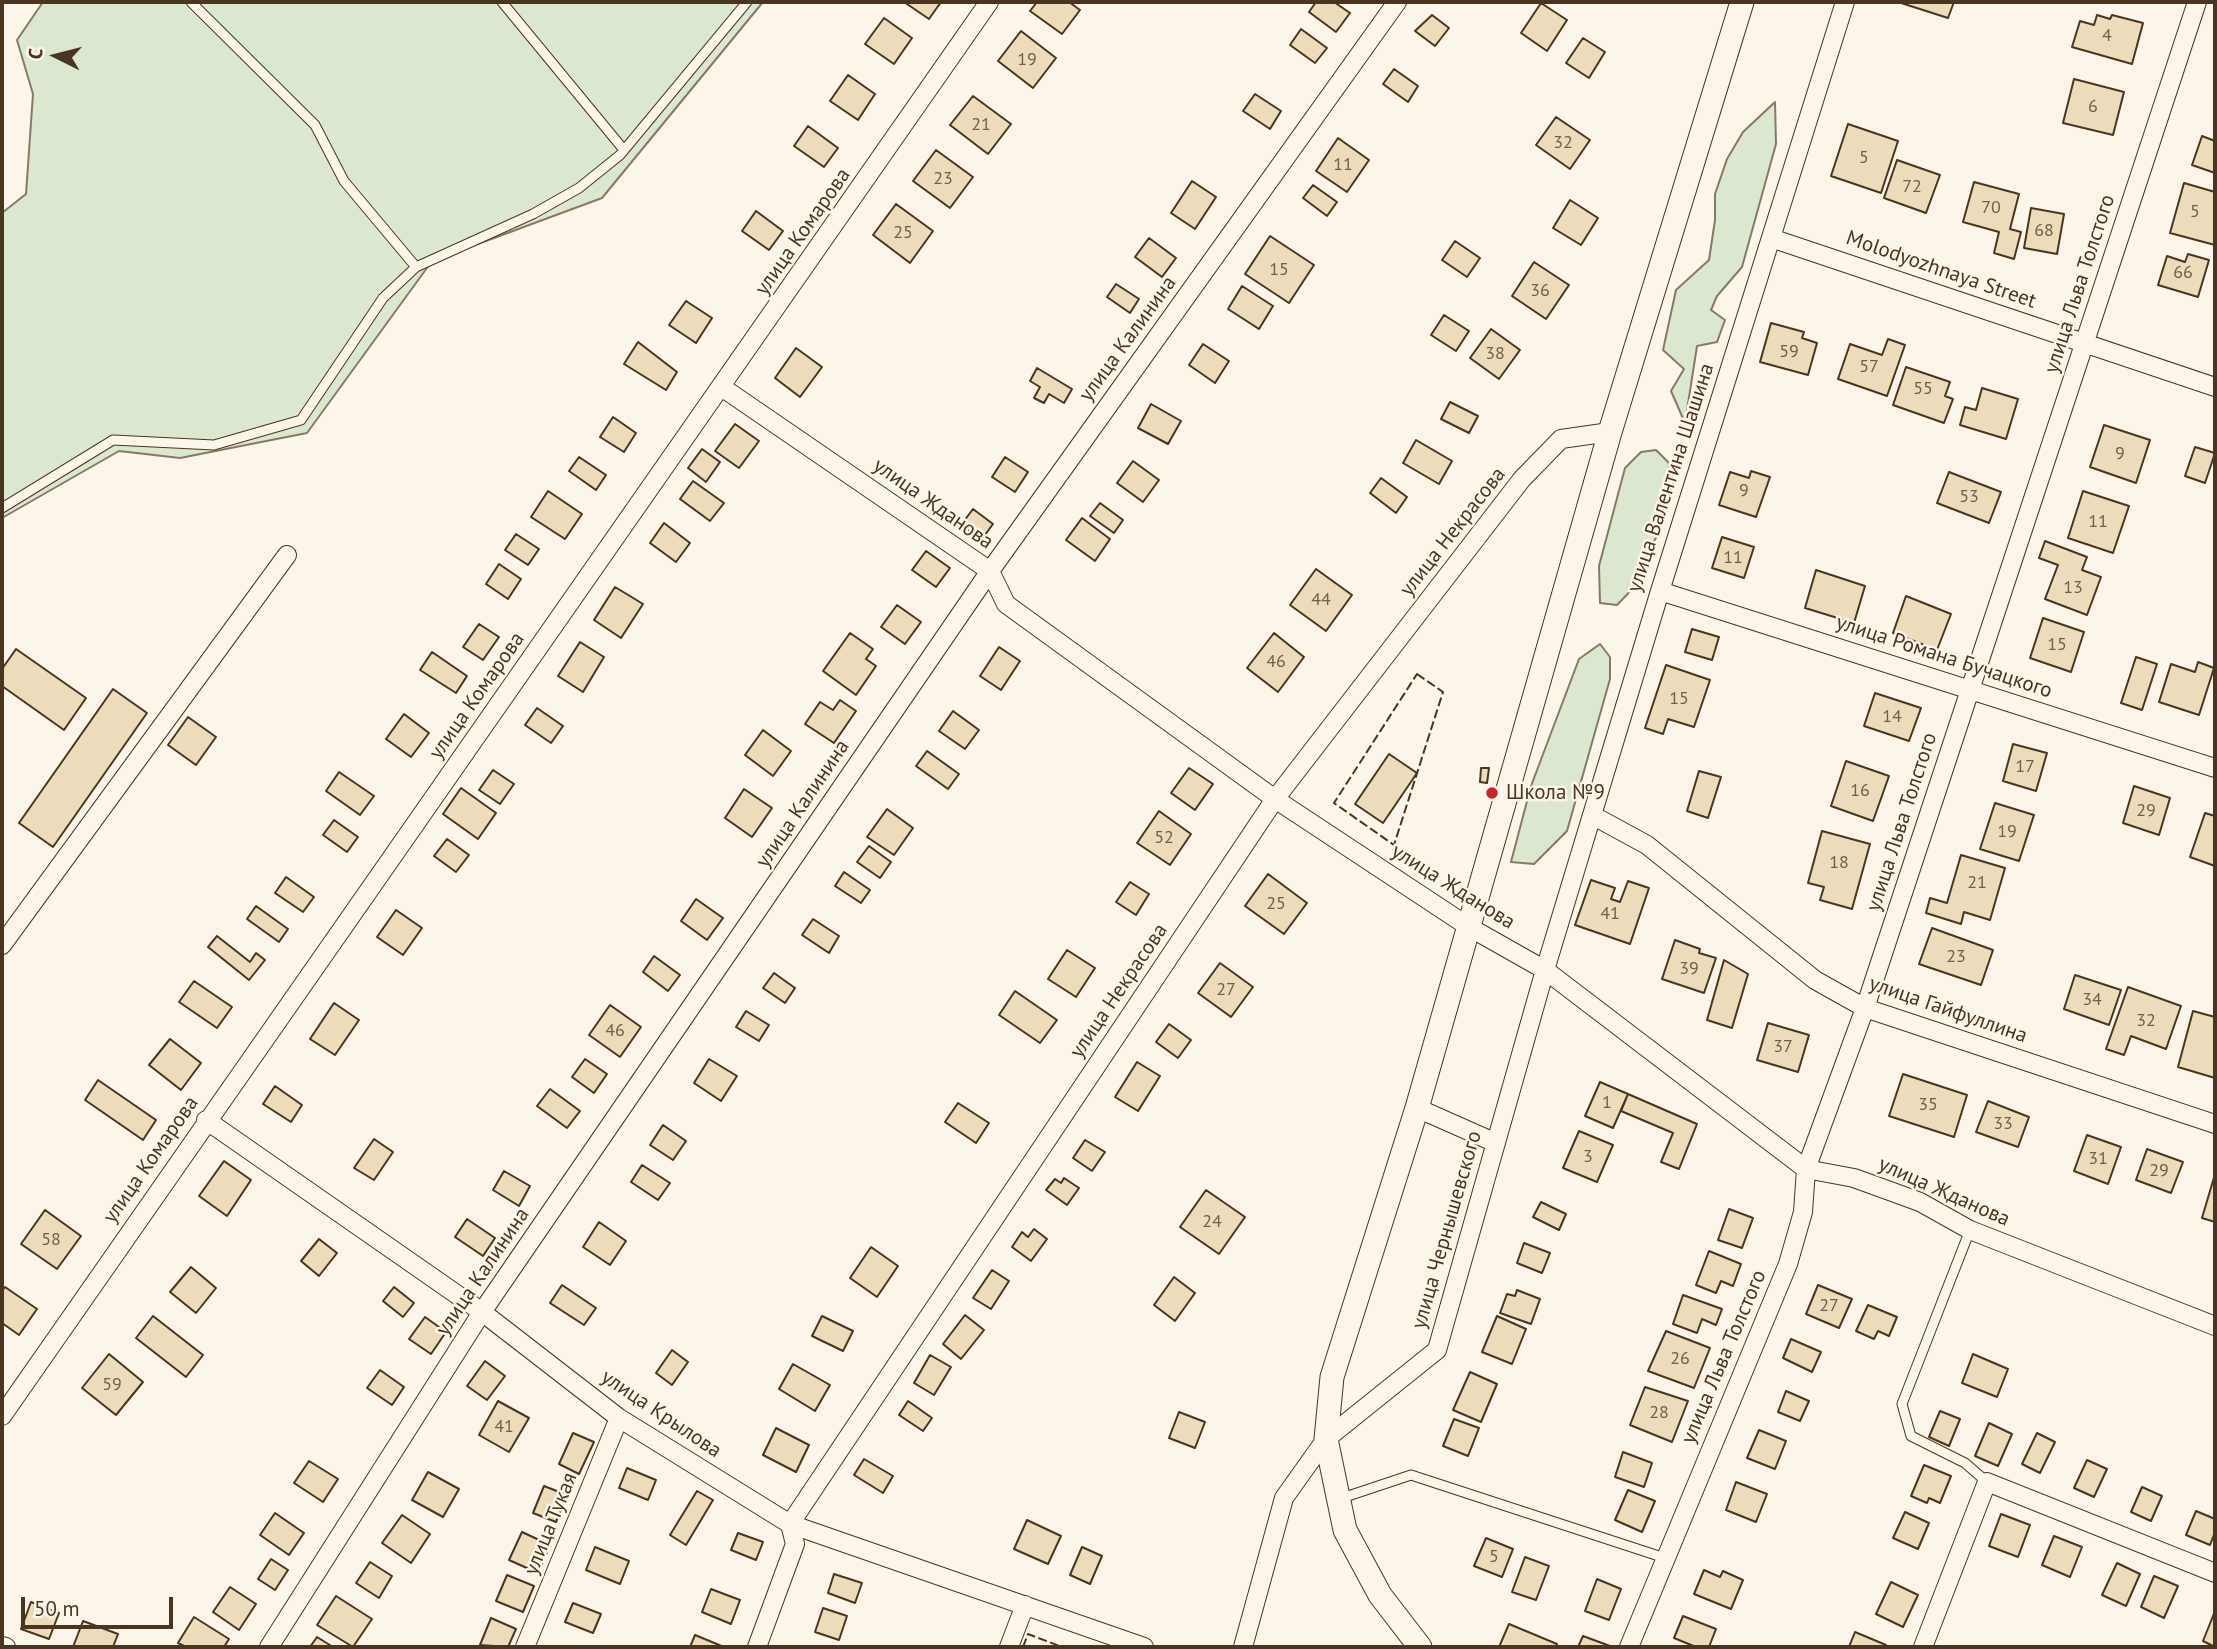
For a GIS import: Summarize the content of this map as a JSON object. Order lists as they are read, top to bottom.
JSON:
{
  "streets": {
    "street": [
      "улица Комарова",
      "Molodyozhnaya Street",
      "улица Льва Толстого",
      "улица Калинина",
      "улица Валентина Шашина",
      "улица Жданова",
      "улица Некрасова",
      "улица Романа Бучацкого",
      "улица Гайфуллина",
      "улица Чернышевского",
      "улица Крылова",
      "улица Тукая"
    ]
  },
  "crossings": [
    ["улица Комарова", "улица Жданова"],
    ["улица Комарова", "улица Крылова"],
    ["Molodyozhnaya Street", "улица Льва Толстого"],
    ["Molodyozhnaya Street", "улица Валентина Шашина"],
    ["улица Льва Толстого", "улица Жданова"],
    ["улица Льва Толстого", "улица Романа Бучацкого"],
    ["улица Льва Толстого", "улица Гайфуллина"],
    ["улица Калинина", "улица Жданова"],
    ["улица Калинина", "улица Крылова"],
    ["улица Валентина Шашина", "улица Жданова"],
    ["улица Валентина Шашина", "улица Романа Бучацкого"],
    ["улица Валентина Шашина", "улица Гайфуллина"],
    ["улица Валентина Шашина", "улица Чернышевского"],
    ["улица Жданова", "улица Некрасова"],
    ["улица Жданова", "улица Чернышевского"],
    ["улица Некрасова", "улица Крылова"],
    ["улица Крылова", "улица Тукая"]
  ],
  "places": ["Школа №9"],
  "house_numbers": [
    "4",
    "19",
    "6",
    "21",
    "32",
    "5",
    "11",
    "23",
    "72",
    "70",
    "5",
    "68",
    "25",
    "15",
    "66",
    "36",
    "59",
    "38",
    "57",
    "55",
    "9",
    "9",
    "53",
    "11",
    "11",
    "13",
    "44",
    "15",
    "46",
    "15",
    "14",
    "17",
    "16",
    "29",
    "19",
    "52",
    "18",
    "21",
    "25",
    "41",
    "23",
    "39",
    "27",
    "34",
    "32",
    "46",
    "37",
    "1",
    "35",
    "33",
    "3",
    "31",
    "29",
    "24",
    "58",
    "27",
    "26",
    "59",
    "28",
    "41",
    "5"
  ],
  "scale_bar": "50 m",
  "north": "left"
}
